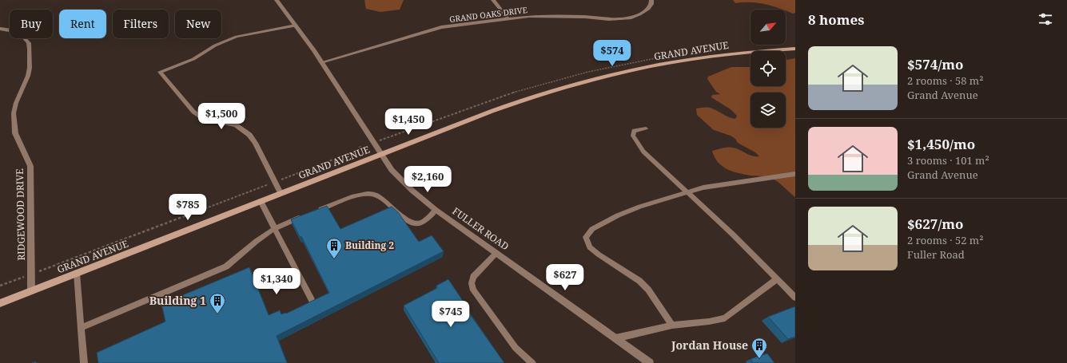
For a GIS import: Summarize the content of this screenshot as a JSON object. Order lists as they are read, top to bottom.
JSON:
{
  "streets": {
    "main road": ["GRAND AVENUE"],
    "street": ["GRAND OAKS DRIVE", "RIDGEWOOD DRIVE", "FULLER ROAD"]
  },
  "crossings": [
    ["GRAND OAKS DRIVE", "FULLER ROAD"],
    ["GRAND AVENUE", "RIDGEWOOD DRIVE"],
    ["GRAND AVENUE", "FULLER ROAD"]
  ],
  "places": {
    "building": ["Building 2", "Building 1", "Jordan House"]
  },
  "north": "top right",
  "page": {
    "heading": "8 homes",
    "chip": [
      "Buy",
      "Rent",
      "Filters",
      "New"
    ],
    "list": [
      {
        "name": "$574/mo",
        "note": "2 rooms · 58 m² · Grand Avenue"
      },
      {
        "name": "$1,450/mo",
        "note": "3 rooms · 101 m² · Grand Avenue"
      },
      {
        "name": "$627/mo",
        "note": "2 rooms · 52 m² · Fuller Road"
      }
    ],
    "price": [
      "$574",
      "$1,500",
      "$1,450",
      "$2,160",
      "$785",
      "$627",
      "$1,340",
      "$745"
    ]
  }
}
